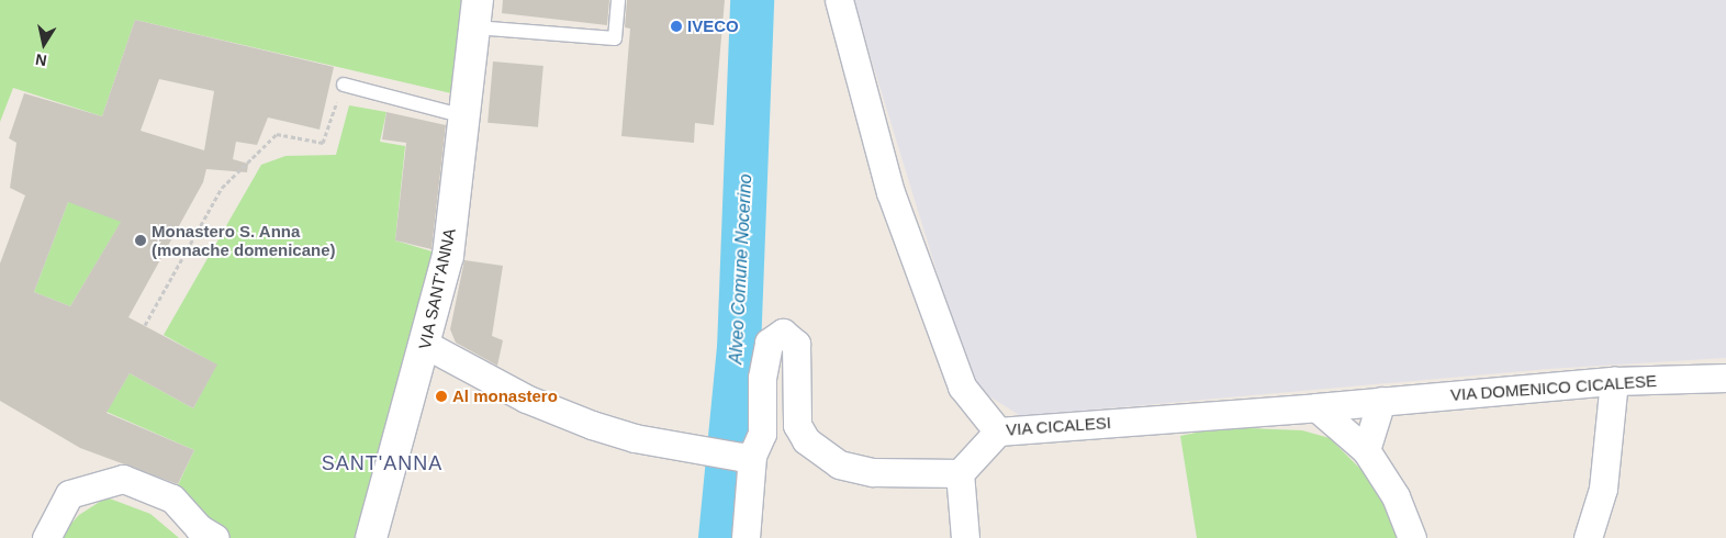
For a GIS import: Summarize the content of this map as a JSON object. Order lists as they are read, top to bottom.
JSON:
{
  "streets": {
    "main road": ["VIA SANT'ANNA"],
    "street": ["VIA DOMENICO CICALESE", "VIA CICALESI"]
  },
  "crossings": [
    ["VIA DOMENICO CICALESE", "VIA CICALESI"]
  ],
  "districts": ["SANT'ANNA"],
  "water": ["Alveo Comune Nocerino"],
  "places": ["IVECO", "Monastero S. Anna (monache domenicane)", "Al monastero"],
  "north": "bottom"
}
